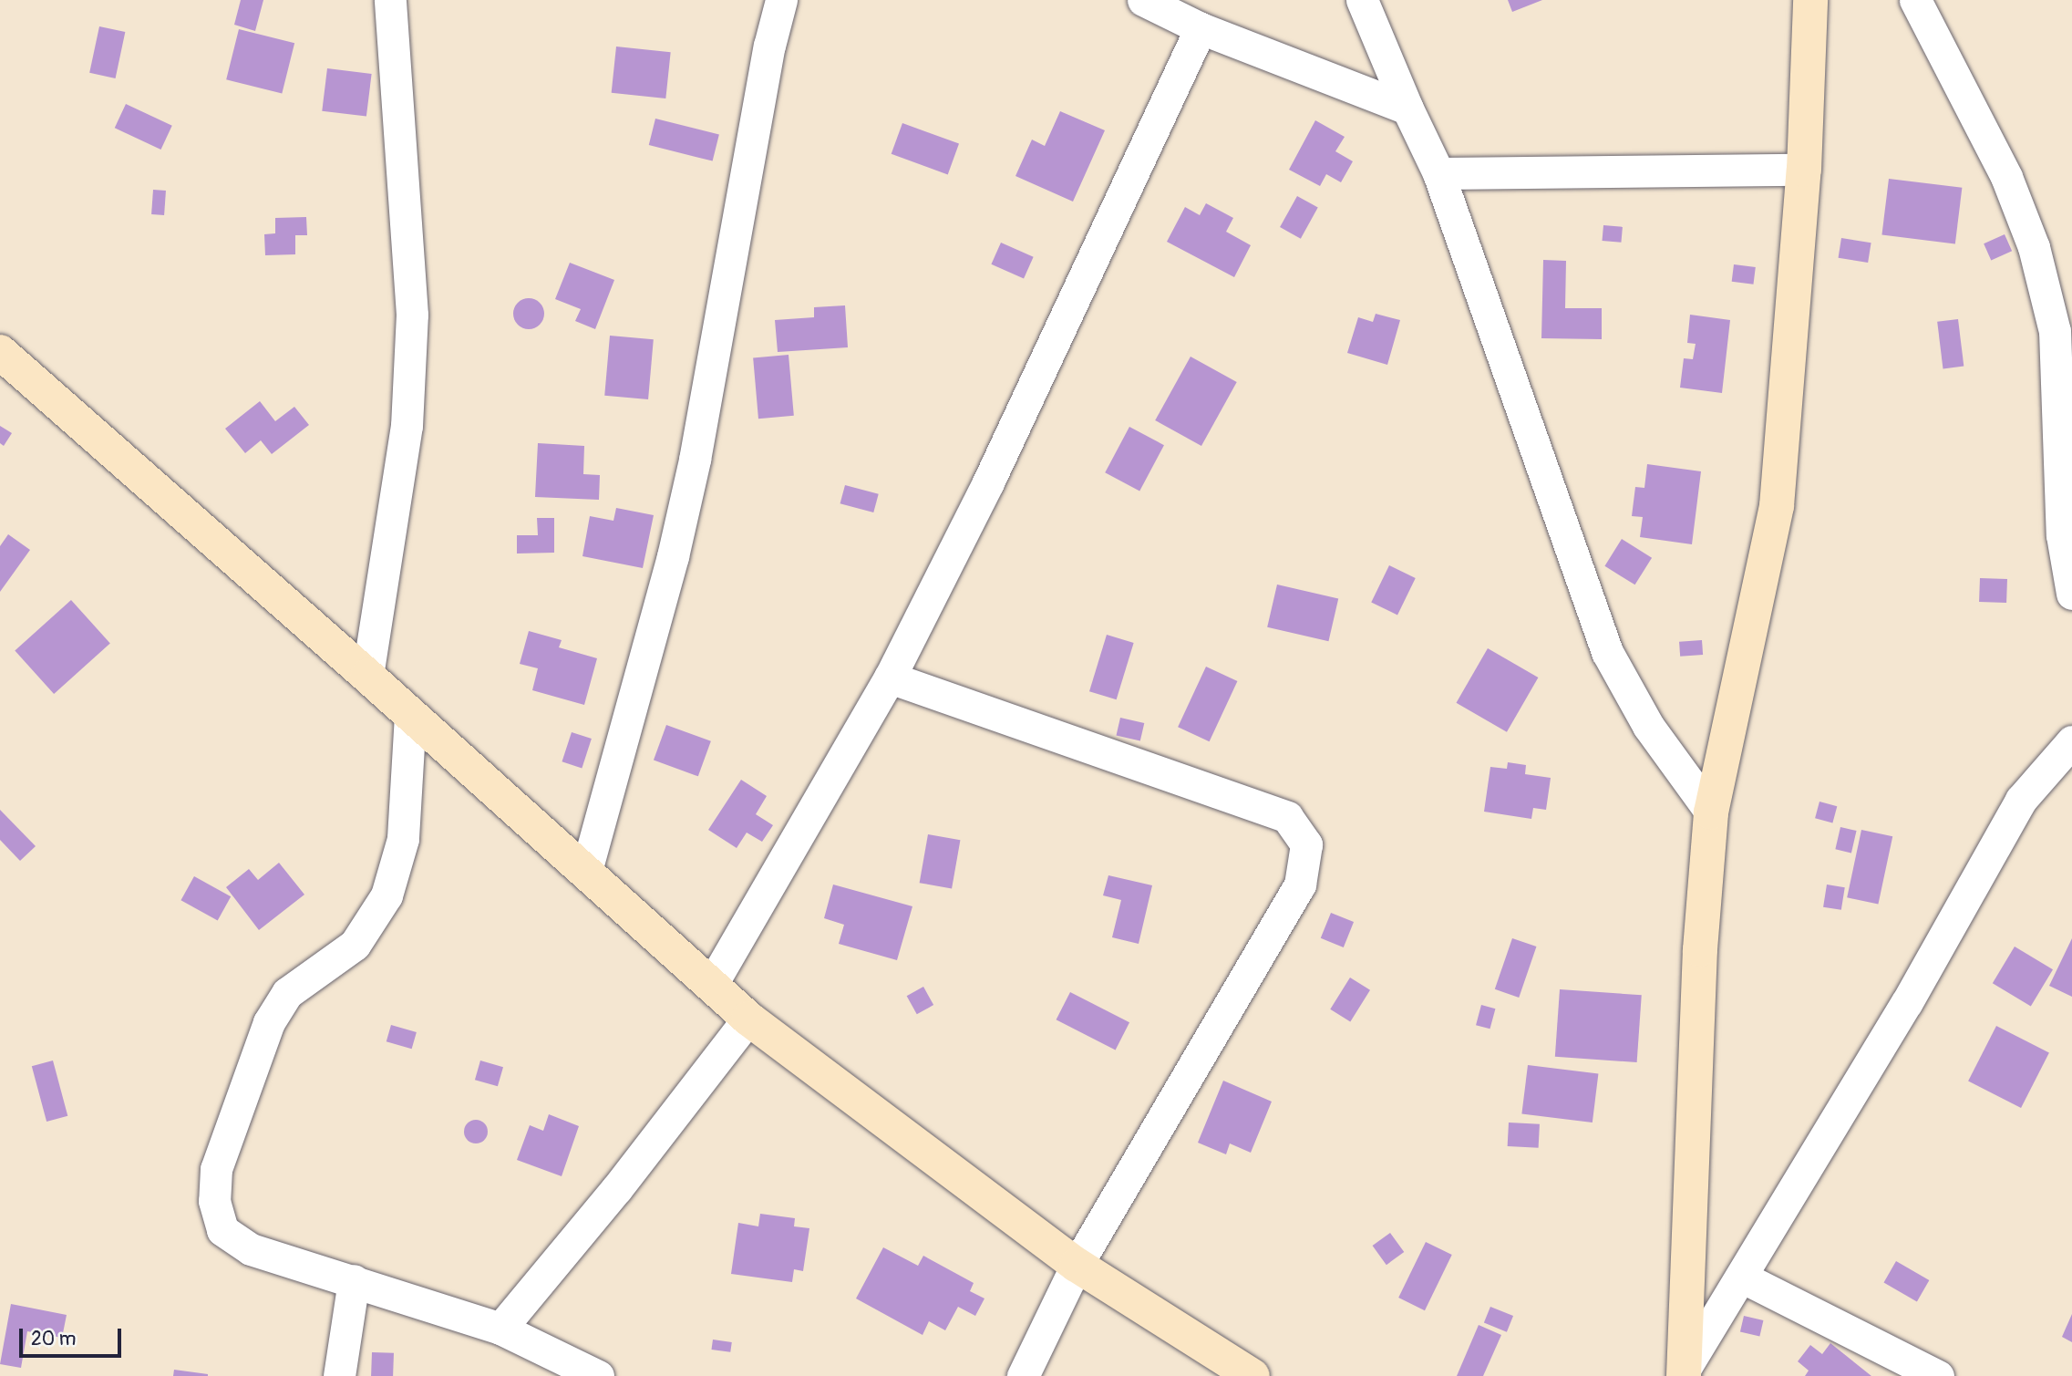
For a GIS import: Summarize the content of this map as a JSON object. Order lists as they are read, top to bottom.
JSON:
{
  "scale_bar": "20 m"
}
